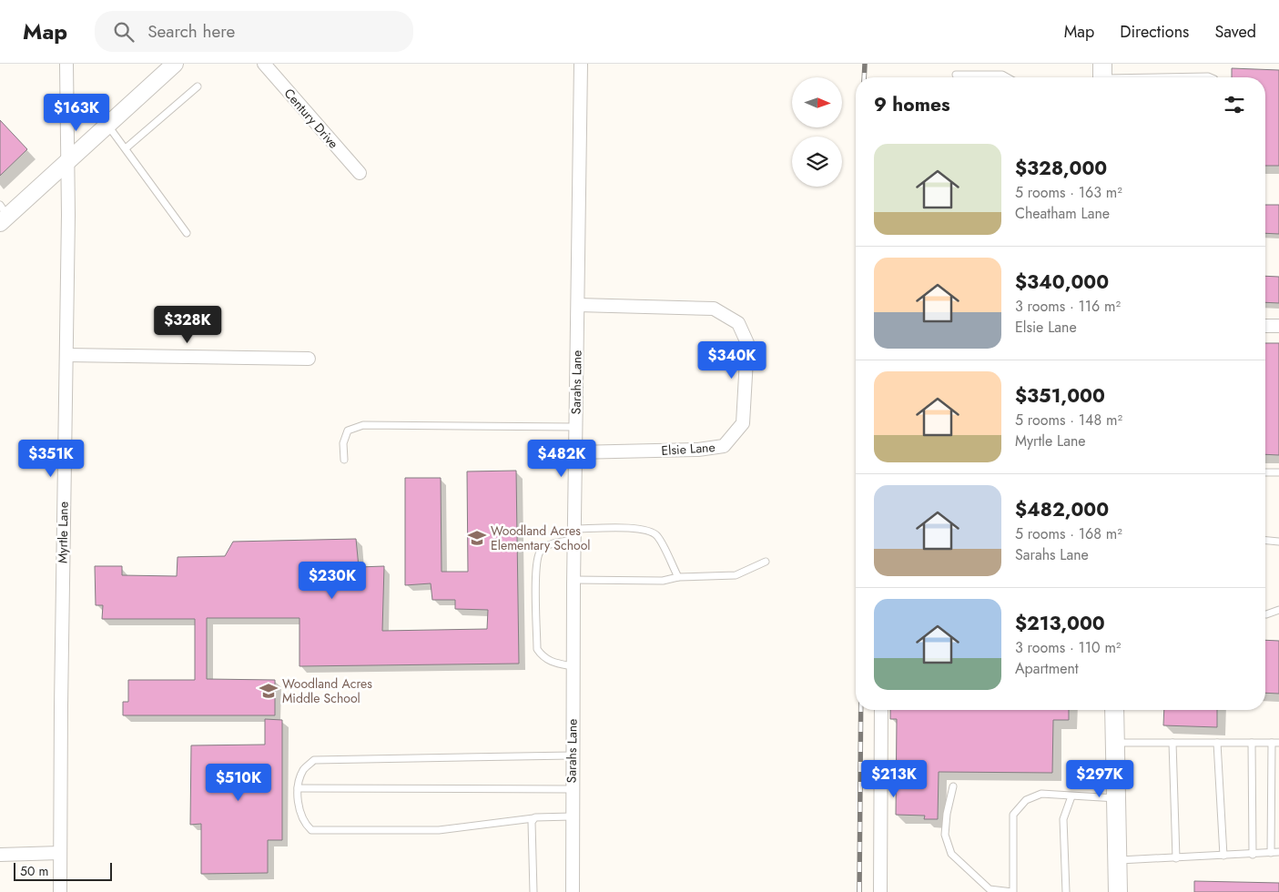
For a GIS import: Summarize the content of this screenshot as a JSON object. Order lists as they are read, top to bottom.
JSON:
{
  "streets": {
    "street": [
      "Century Drive",
      "Sarahs Lane",
      "Elsie Lane",
      "Myrtle Lane"
    ]
  },
  "crossings": [
    ["Sarahs Lane", "Elsie Lane"]
  ],
  "places": {
    "school or university": ["Woodland Acres Elementary School", "Woodland Acres Middle School"]
  },
  "scale_bar": "50 m",
  "north": "right",
  "page": {
    "header": "Map",
    "search": "Search here",
    "nav": ["Map", "Directions", "Saved"],
    "heading": "9 homes",
    "price": [
      "$163K",
      "$328K",
      "$340K",
      "$351K",
      "$482K",
      "$230K",
      "$213K",
      "$297K",
      "$510K"
    ],
    "list": [
      {
        "name": "$328,000",
        "note": "5 rooms · 163 m² · Cheatham Lane"
      },
      {
        "name": "$340,000",
        "note": "3 rooms · 116 m² · Elsie Lane"
      },
      {
        "name": "$351,000",
        "note": "5 rooms · 148 m² · Myrtle Lane"
      },
      {
        "name": "$482,000",
        "note": "5 rooms · 168 m² · Sarahs Lane"
      },
      {
        "name": "$213,000",
        "note": "3 rooms · 110 m² · Apartment"
      }
    ],
    "scale": "50 m"
  }
}
